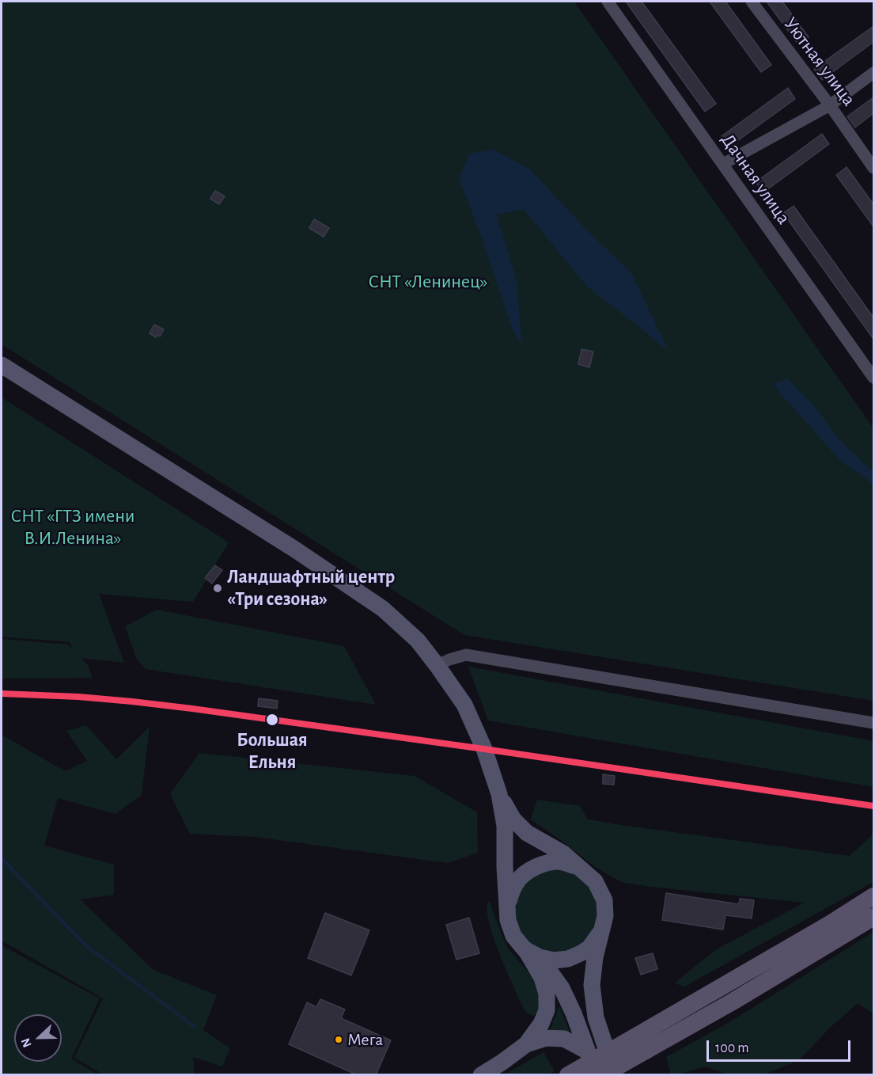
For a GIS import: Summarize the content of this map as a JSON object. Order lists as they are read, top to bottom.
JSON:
{
  "streets": {
    "street": ["Уютная улица", "Дачная улица"]
  },
  "parks": ["СНТ «Ленинец»", "СНТ «ГТЗ имени В.И.Ленина»"],
  "places": ["Ландшафтный центр «Три сезона»", "Большая Ельня", "Мега"],
  "scale_bar": "100 m",
  "north": "left"
}
